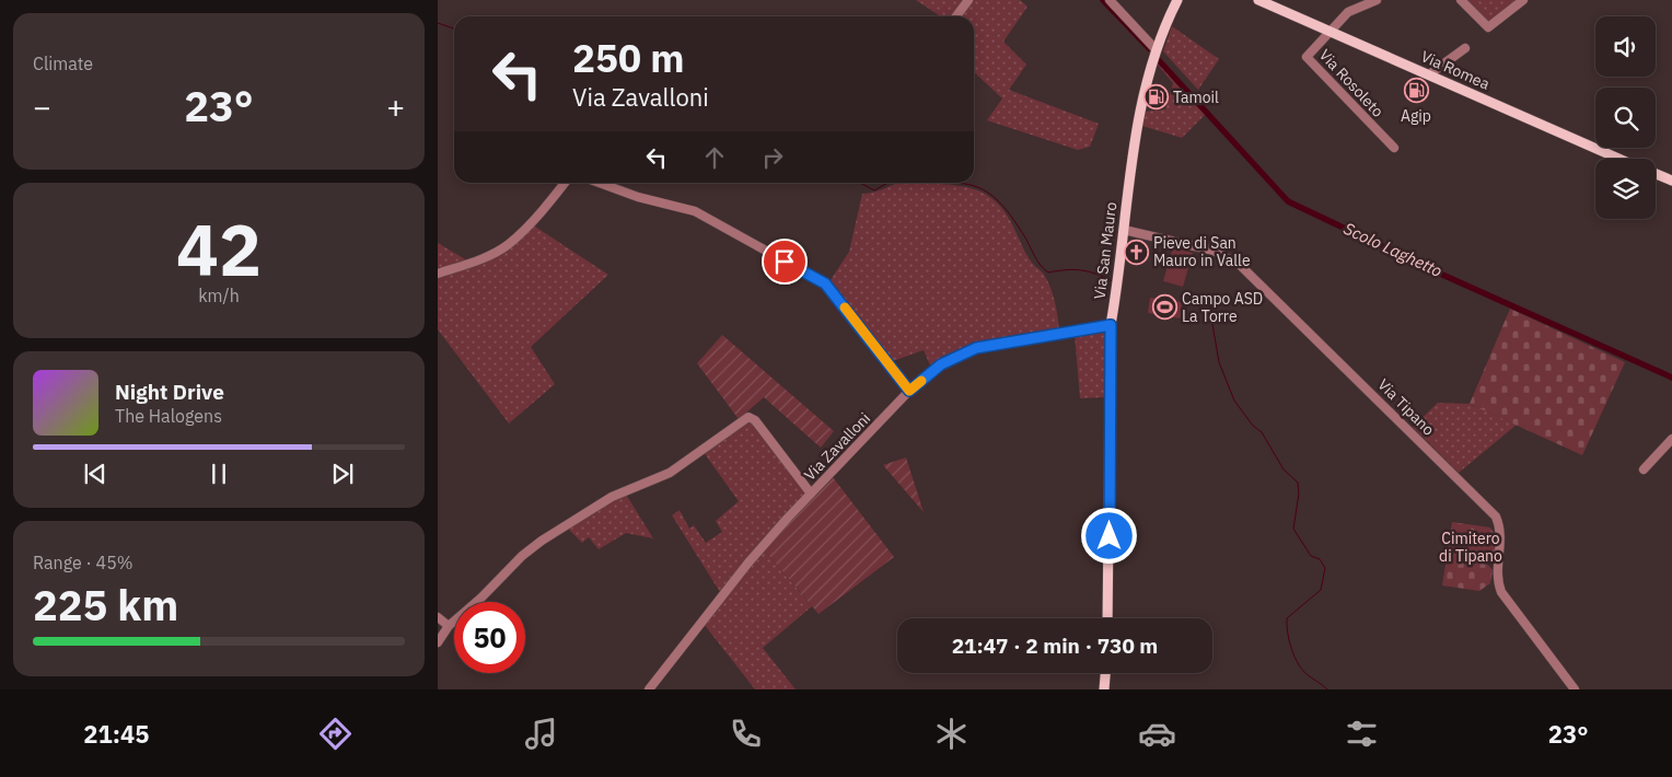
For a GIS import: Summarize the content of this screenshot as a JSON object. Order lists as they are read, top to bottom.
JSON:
{
  "streets": {
    "main road": ["Via Romea", "Via San Mauro"],
    "street": ["Via Rosoleto", "Via Tipano", "Via Zavalloni"]
  },
  "crossings": [
    ["Via Romea", "Via Rosoleto"],
    ["Via San Mauro", "Via Tipano"],
    ["Via San Mauro", "Via Zavalloni"]
  ],
  "water": ["Scolo Laghetto"],
  "parks": ["Cimitero di Tipano"],
  "places": {
    "fuel station": ["Agip", "Tamoil"],
    "church": ["Pieve di San Mauro in Valle"],
    "sports": ["Campo ASD La Torre"]
  },
  "page": {
    "tile": [
      "Climate",
      ["42", "km/h"],
      ["Range · 45%", "225 km"]
    ],
    "turn": ["250 m", "Via Zavalloni"],
    "heat": ["−", "23°", "+"],
    "song": ["Night Drive", "The Halogens"],
    "limit": "50",
    "trip": "21:47 · 2 min · 730 m",
    "tabs": ["21:45", "23°"]
  }
}
